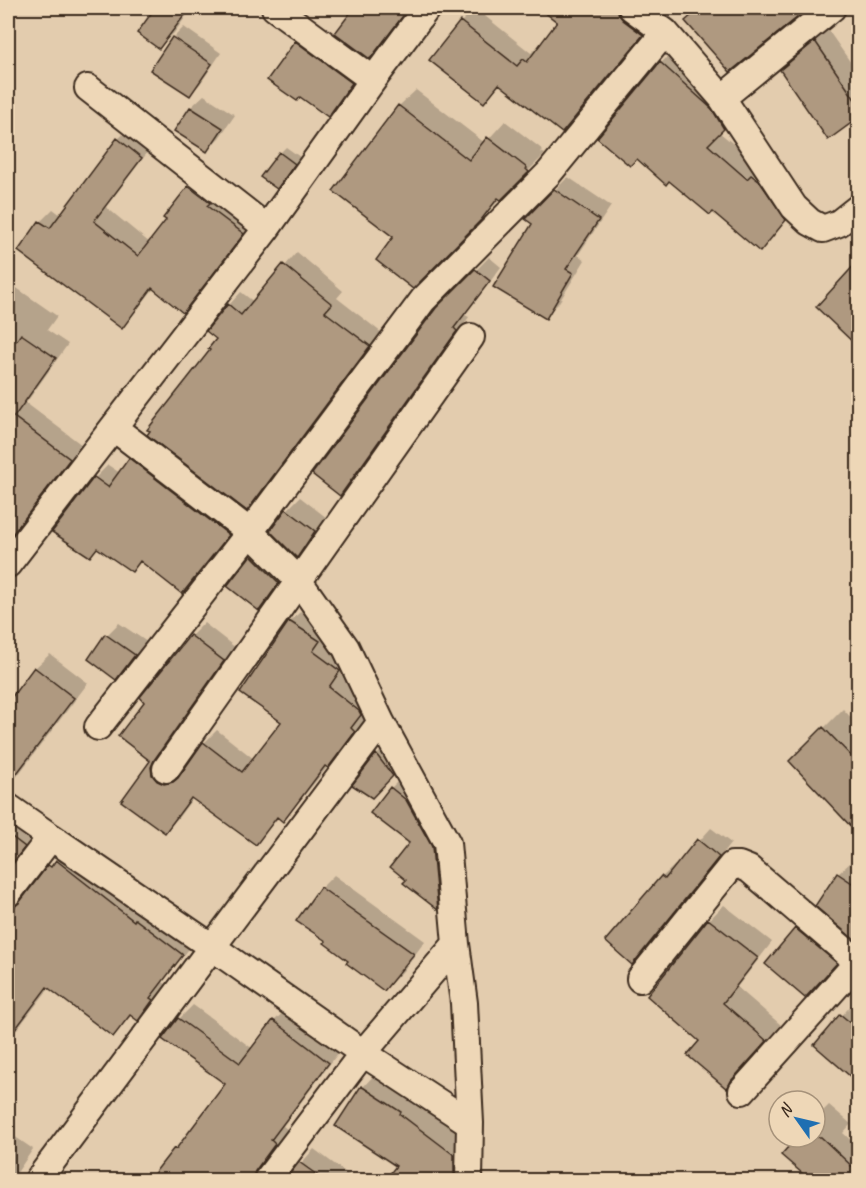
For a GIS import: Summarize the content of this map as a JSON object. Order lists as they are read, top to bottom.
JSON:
{
  "north": "top left"
}
